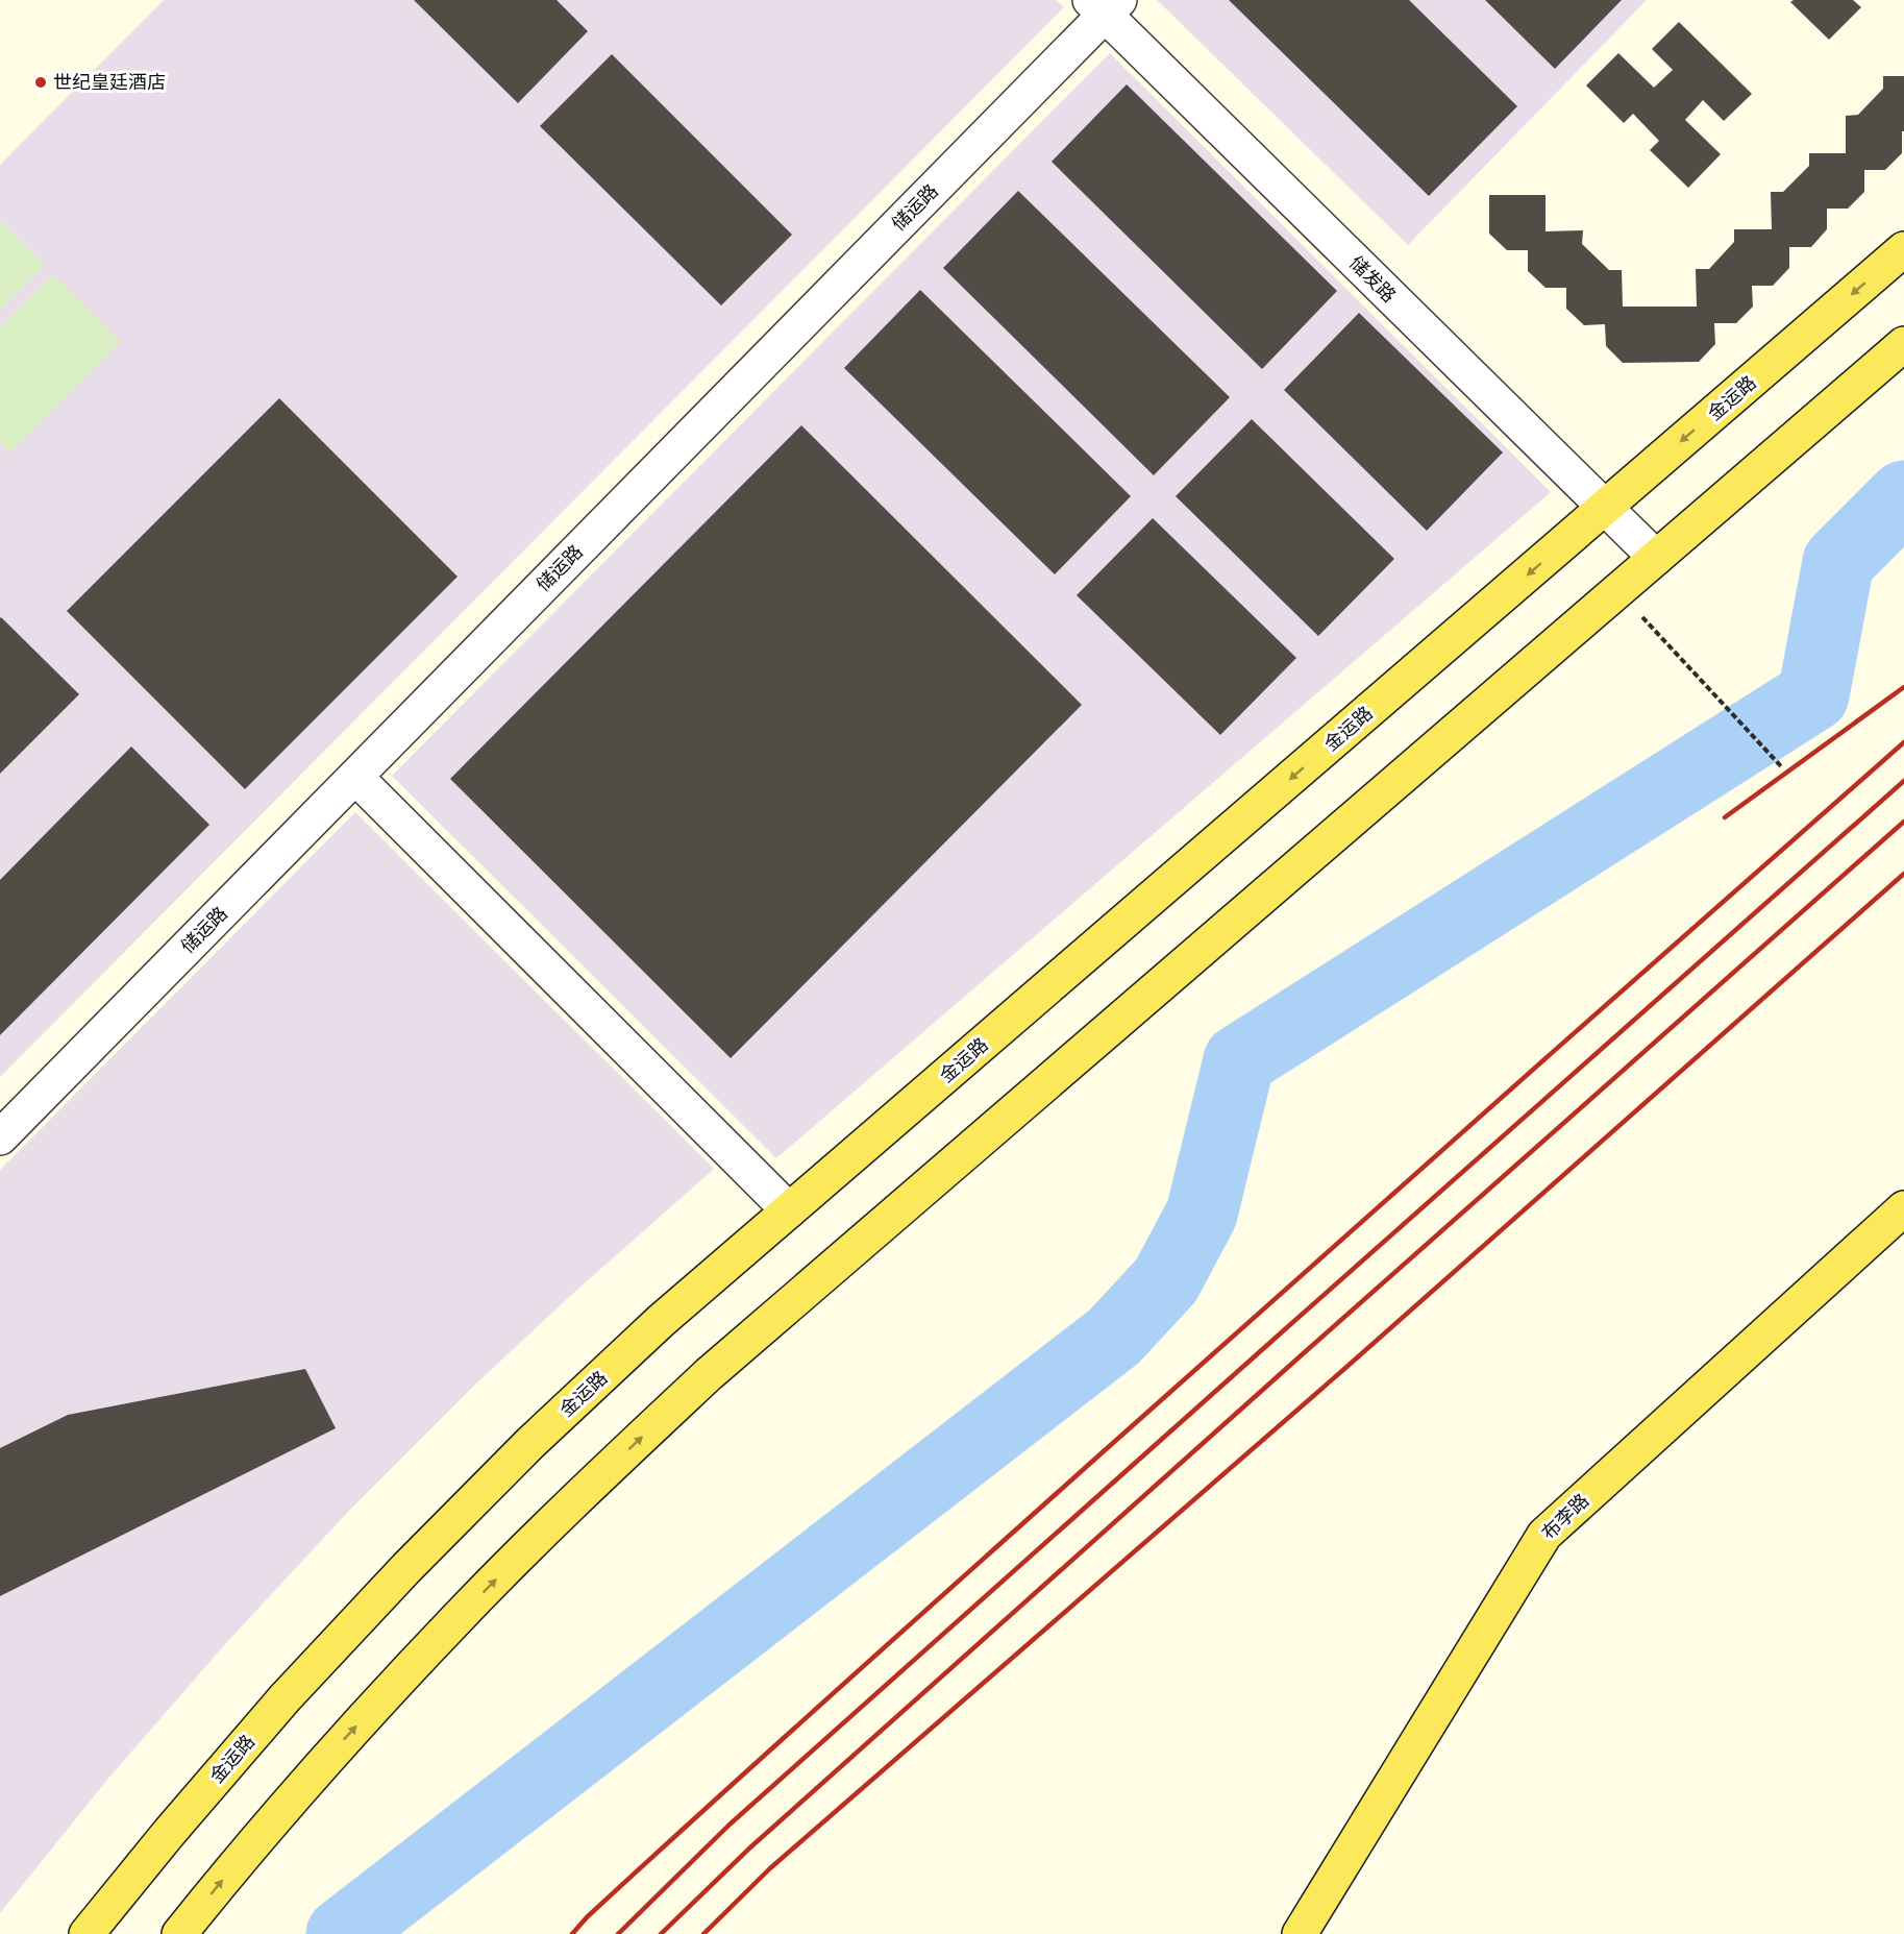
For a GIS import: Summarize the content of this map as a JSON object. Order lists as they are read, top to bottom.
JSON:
{
  "streets": {
    "main road": ["金运路", "布李路"],
    "street": ["储运路", "储发路"]
  },
  "crossings": [
    ["储运路", "储发路"],
    ["储发路", "金运路"]
  ],
  "places": ["世纪皇廷酒店"]
}
